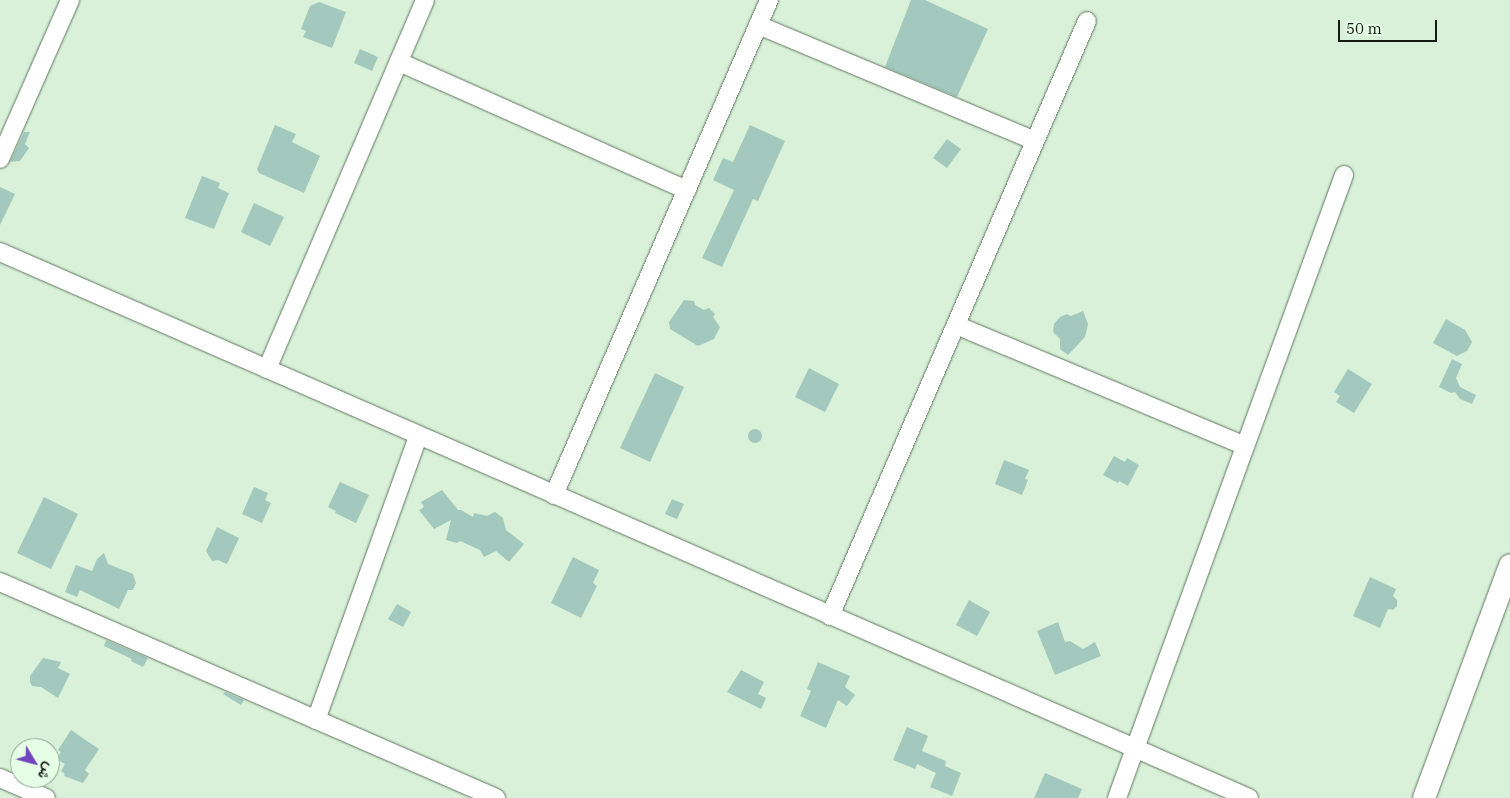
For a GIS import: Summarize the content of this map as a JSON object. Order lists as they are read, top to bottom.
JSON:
{
  "scale_bar": "50 m",
  "north": "bottom right"
}
